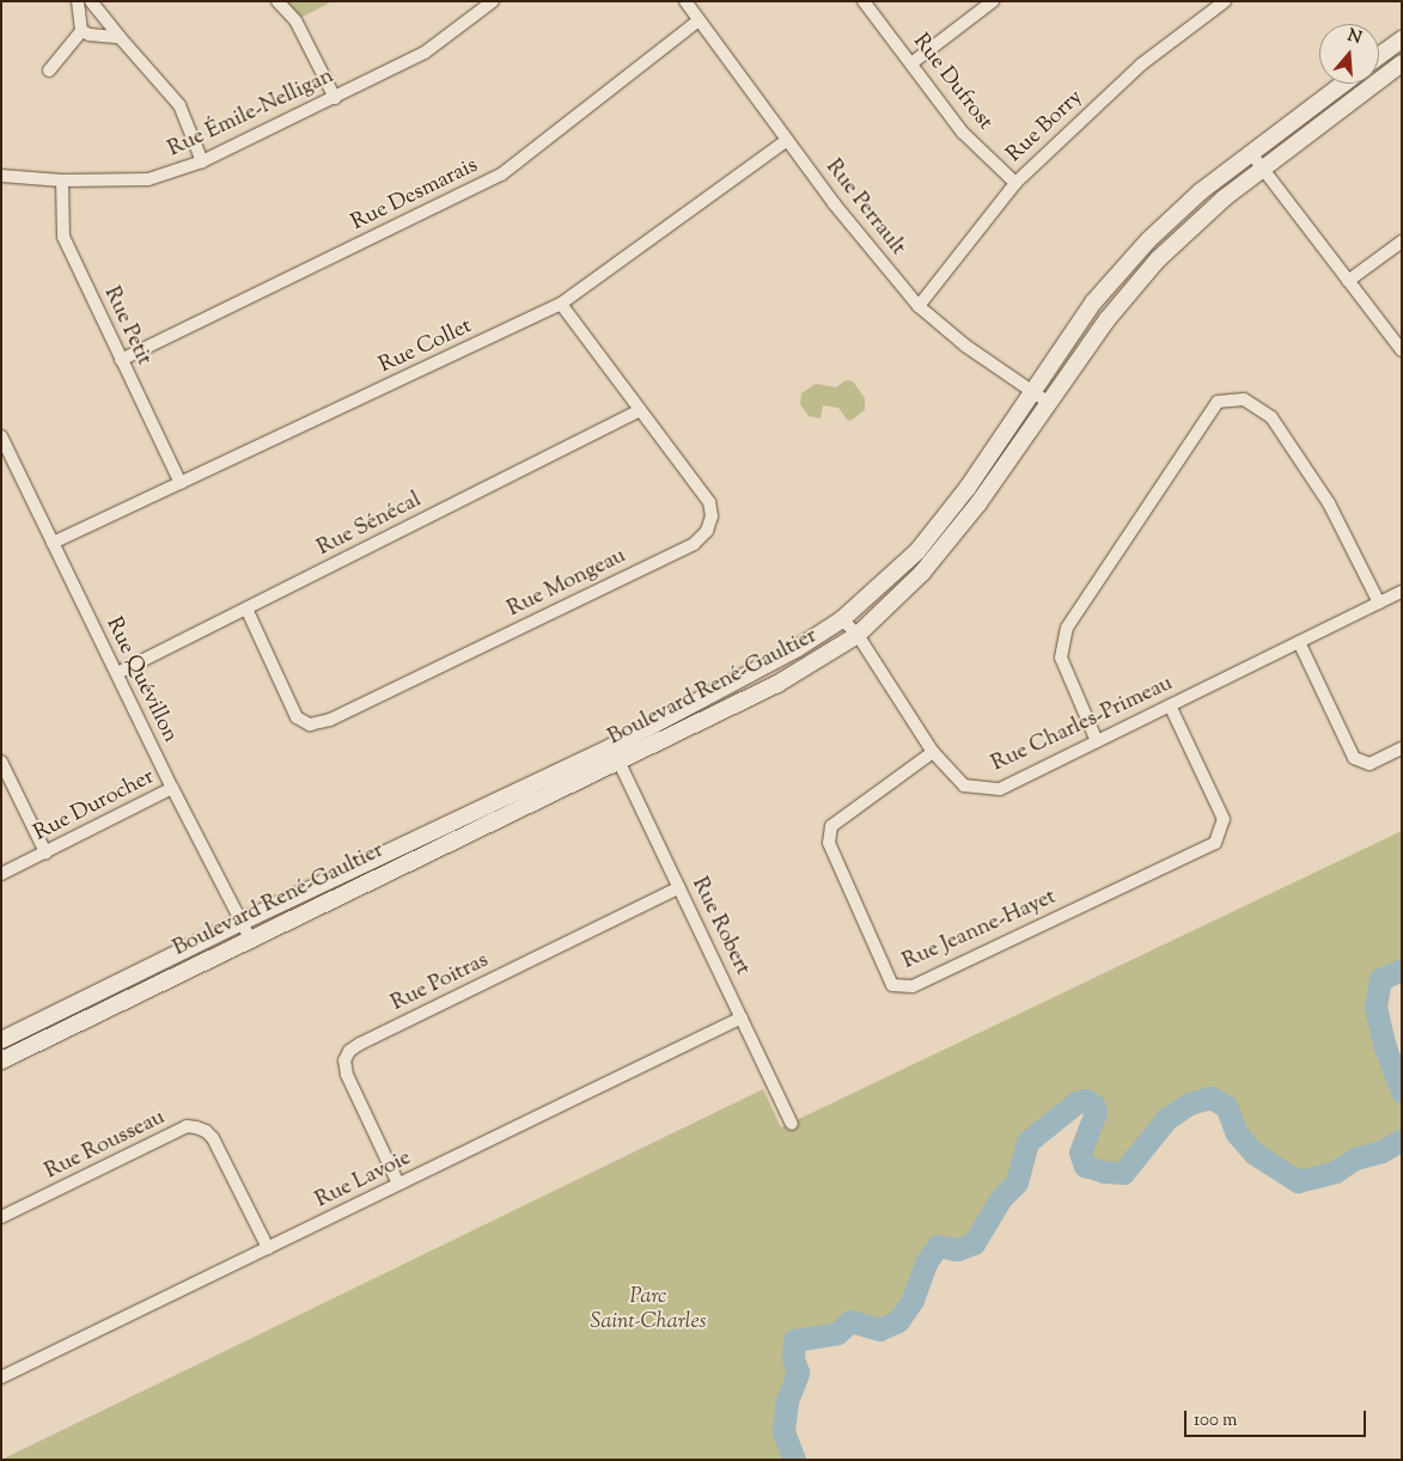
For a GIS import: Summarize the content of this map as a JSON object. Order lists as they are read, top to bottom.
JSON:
{
  "streets": {
    "street": [
      "Rue Dufrost",
      "Rue Émile-Nelligan",
      "Rue Borry",
      "Rue Desmarais",
      "Rue Perrault",
      "Rue Petit",
      "Rue Collet",
      "Rue Sénécal",
      "Rue Mongeau",
      "Rue Quévillon",
      "Boulevard René-Gaultier",
      "Rue Charles-Primeau",
      "Rue Durocher",
      "Rue Robert",
      "Rue Jeanne-Hayet",
      "Rue Poitras",
      "Rue Rousseau",
      "Rue Lavoie"
    ]
  },
  "crossings": [
    ["Rue Dufrost", "Rue Borry"],
    ["Rue Émile-Nelligan", "Rue Petit"],
    ["Rue Borry", "Rue Perrault"],
    ["Rue Desmarais", "Rue Perrault"],
    ["Rue Desmarais", "Rue Petit"],
    ["Rue Perrault", "Rue Collet"],
    ["Rue Perrault", "Boulevard René-Gaultier"],
    ["Rue Petit", "Rue Collet"],
    ["Rue Collet", "Rue Mongeau"],
    ["Rue Collet", "Rue Quévillon"],
    ["Rue Sénécal", "Rue Mongeau"],
    ["Rue Sénécal", "Rue Quévillon"],
    ["Rue Quévillon", "Boulevard René-Gaultier"],
    ["Rue Quévillon", "Rue Durocher"],
    ["Boulevard René-Gaultier", "Rue Charles-Primeau"],
    ["Boulevard René-Gaultier", "Rue Robert"],
    ["Rue Charles-Primeau", "Rue Jeanne-Hayet"],
    ["Rue Robert", "Rue Poitras"],
    ["Rue Robert", "Rue Lavoie"],
    ["Rue Poitras", "Rue Lavoie"],
    ["Rue Rousseau", "Rue Lavoie"]
  ],
  "parks": ["Parc Saint-Charles"],
  "scale_bar": "100 m",
  "north": "top"
}
